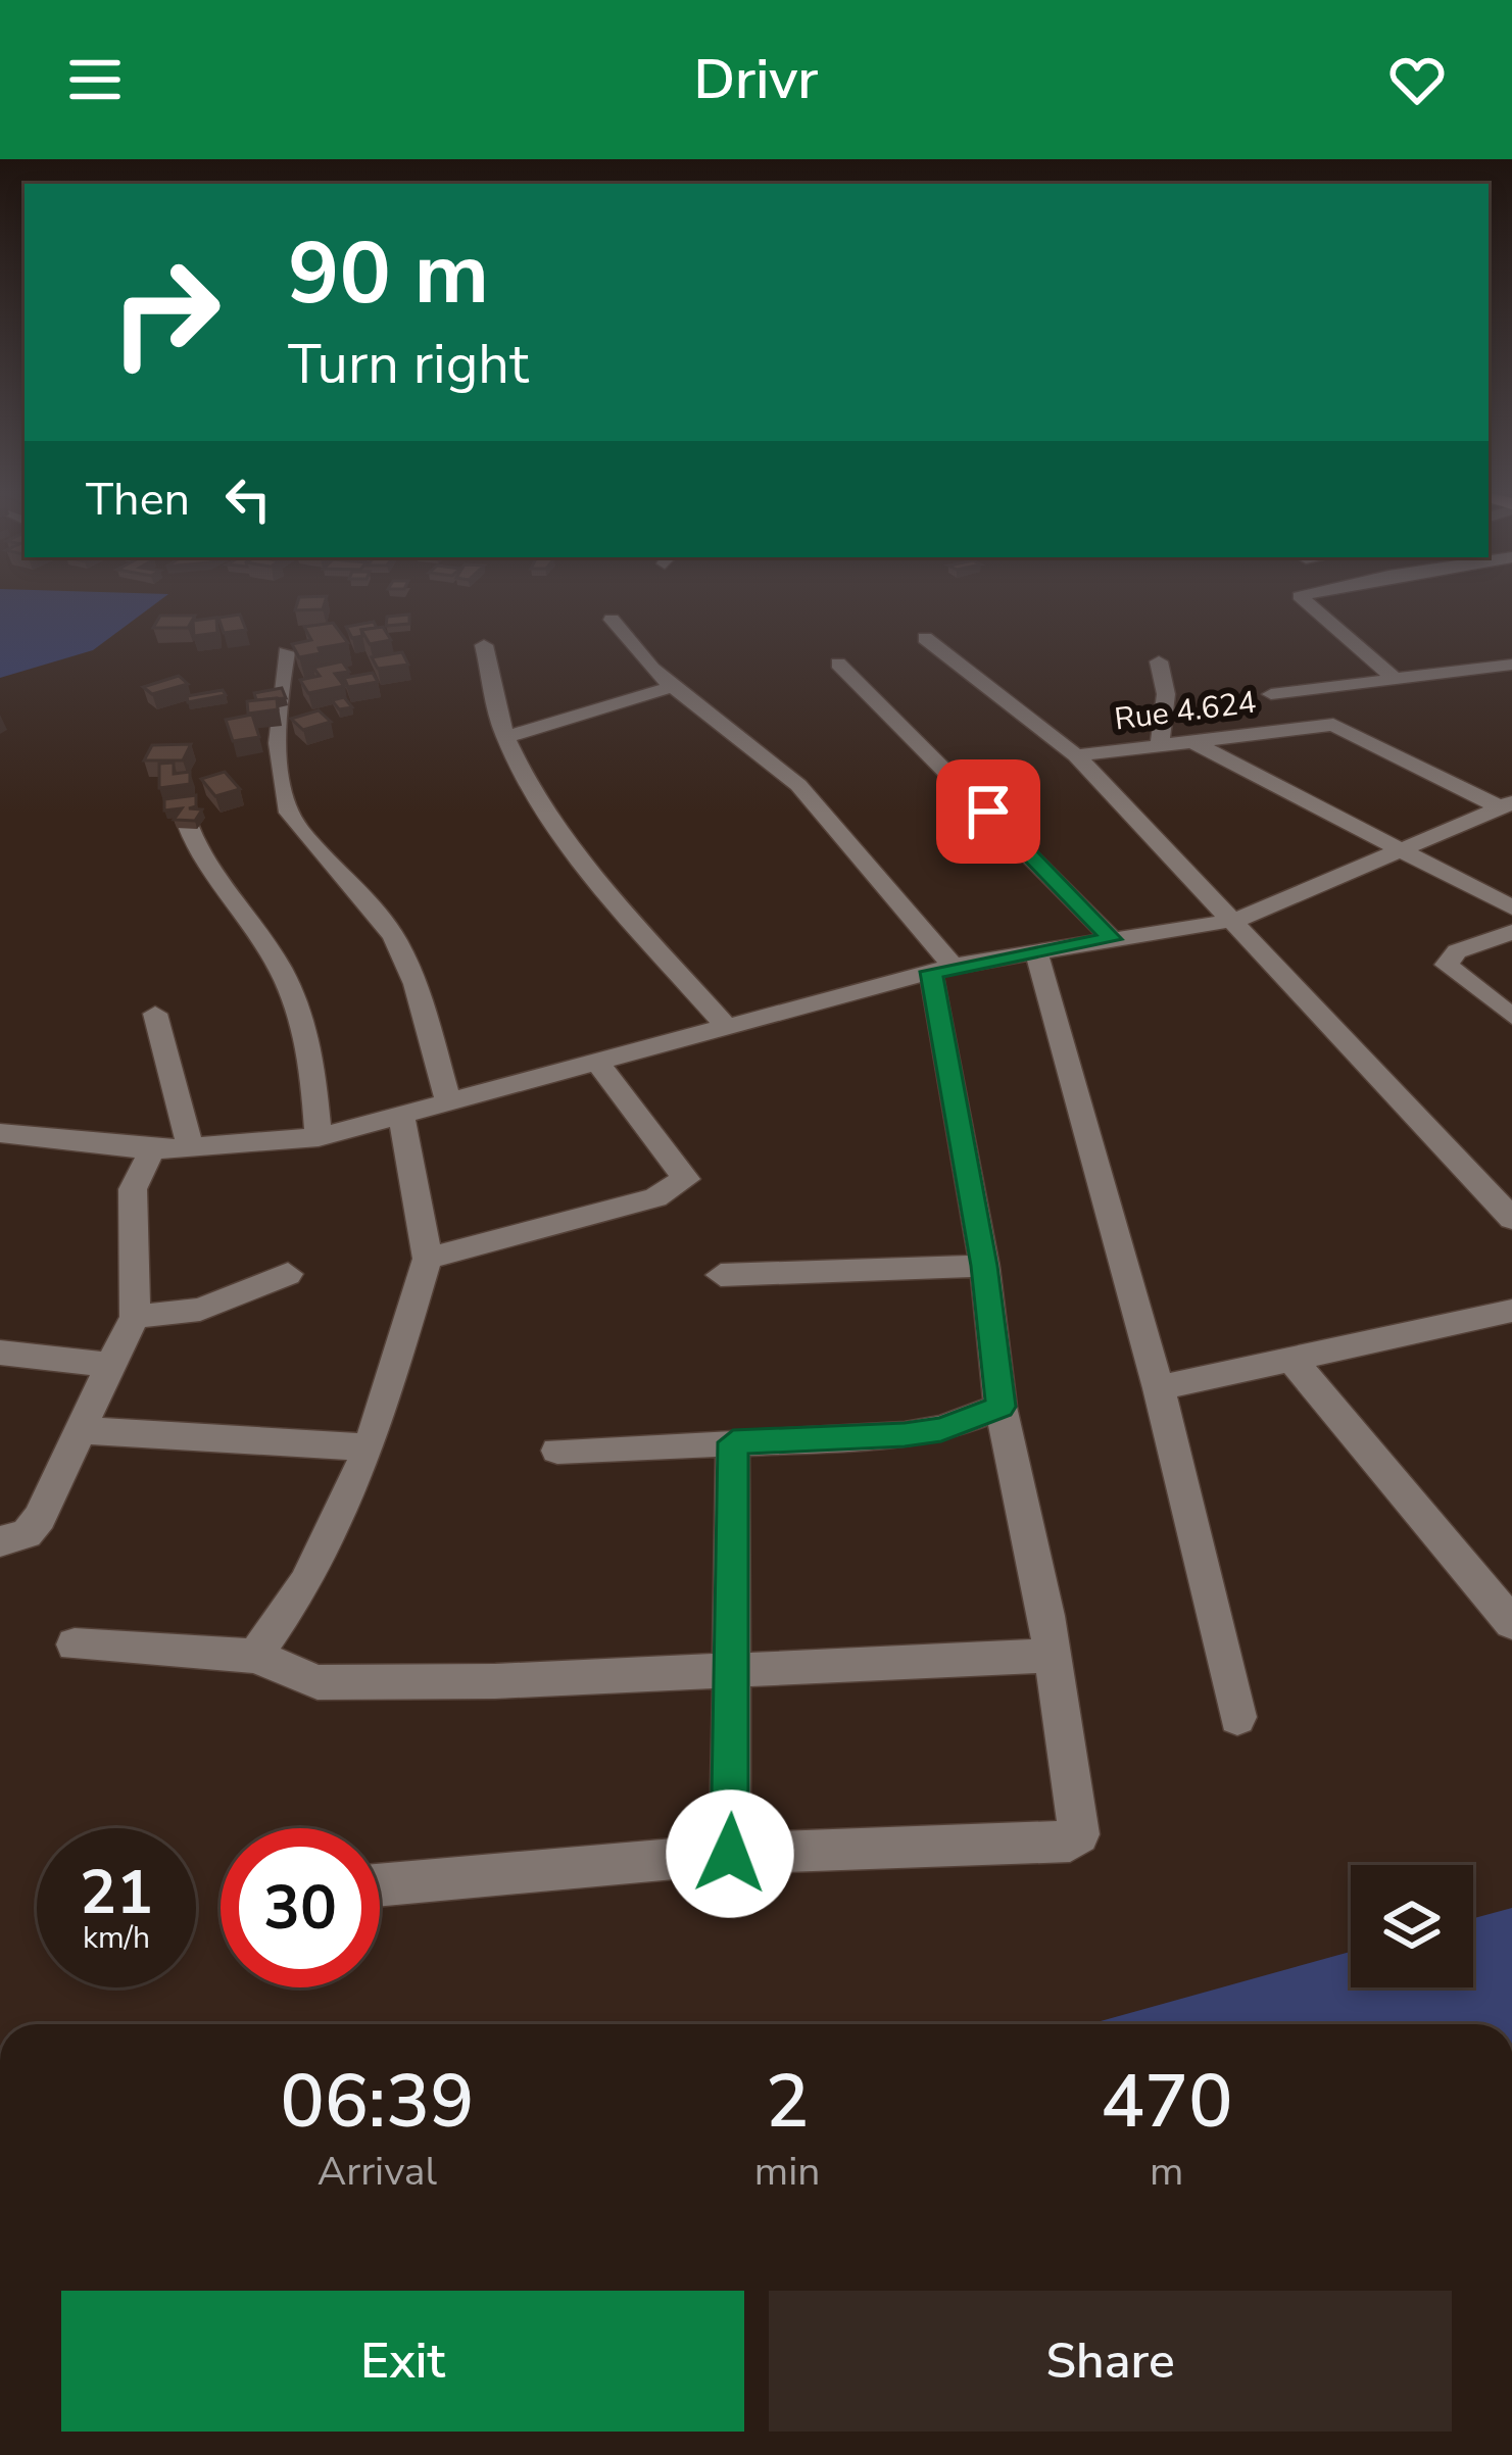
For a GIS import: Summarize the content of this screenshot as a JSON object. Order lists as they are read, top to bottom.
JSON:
{
  "streets": {
    "street": ["Rue 4.624"]
  },
  "page": {
    "header": "Drivr",
    "turn": ["90 m", "Turn right"],
    "then": "Then",
    "speed": "21 km/h",
    "limit": "30",
    "eta": [
      "06:39",
      "Arrival",
      "2",
      "min",
      "470",
      "m"
    ],
    "buttons": ["Exit", "Share"]
  }
}
